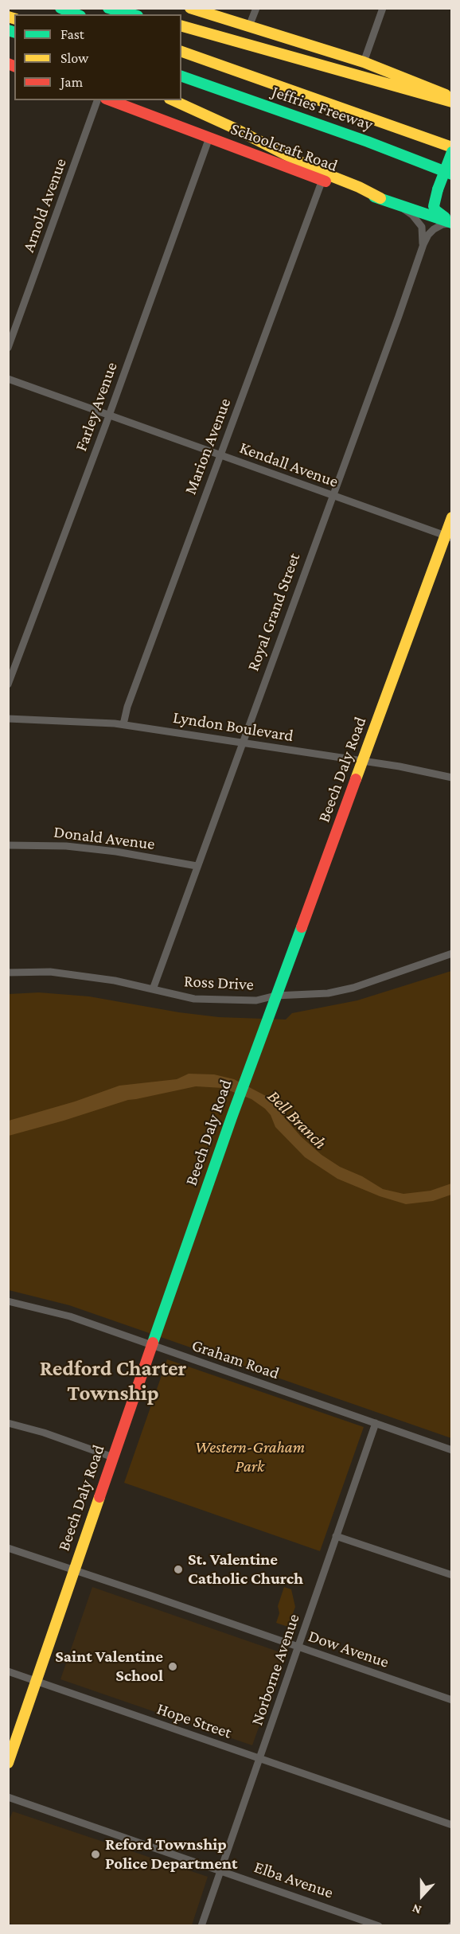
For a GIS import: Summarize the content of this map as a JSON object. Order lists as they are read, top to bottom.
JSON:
{
  "streets": {
    "main road": ["Jeffries Freeway", "Schoolcraft Road", "Beech Daly Road"],
    "street": [
      "Arnold Avenue",
      "Farley Avenue",
      "Marion Avenue",
      "Kendall Avenue",
      "Royal Grand Street",
      "Lyndon Boulevard",
      "Donald Avenue",
      "Ross Drive",
      "Graham Road",
      "Dow Avenue",
      "Norborne Avenue",
      "Hope Street",
      "Elba Avenue"
    ]
  },
  "crossings": [
    ["Schoolcraft Road", "Farley Avenue"],
    ["Schoolcraft Road", "Marion Avenue"],
    ["Schoolcraft Road", "Royal Grand Street"],
    ["Farley Avenue", "Kendall Avenue"],
    ["Marion Avenue", "Kendall Avenue"],
    ["Marion Avenue", "Lyndon Boulevard"],
    ["Kendall Avenue", "Royal Grand Street"],
    ["Kendall Avenue", "Beech Daly Road"],
    ["Royal Grand Street", "Lyndon Boulevard"],
    ["Royal Grand Street", "Donald Avenue"],
    ["Royal Grand Street", "Ross Drive"],
    ["Lyndon Boulevard", "Beech Daly Road"],
    ["Beech Daly Road", "Ross Drive"],
    ["Beech Daly Road", "Graham Road"],
    ["Beech Daly Road", "Dow Avenue"],
    ["Beech Daly Road", "Hope Street"],
    ["Graham Road", "Norborne Avenue"],
    ["Dow Avenue", "Norborne Avenue"],
    ["Norborne Avenue", "Hope Street"],
    ["Norborne Avenue", "Elba Avenue"]
  ],
  "districts": ["Redford Charter Township"],
  "water": ["Bell Branch"],
  "parks": ["Western-Graham Park"],
  "places": ["St. Valentine Catholic Church", "Saint Valentine School", "Reford Township Police Department"],
  "legend": ["Fast", "Slow", "Jam"],
  "north": "bottom"
}
